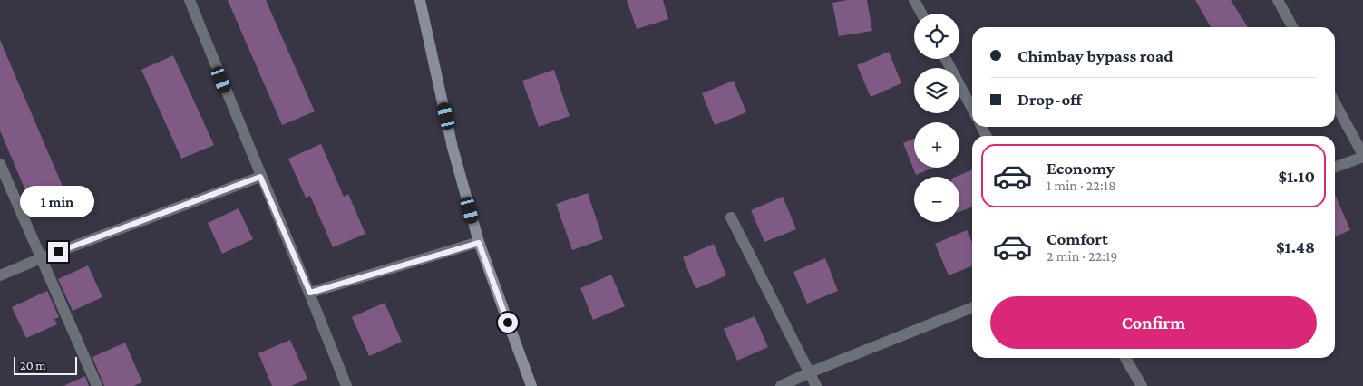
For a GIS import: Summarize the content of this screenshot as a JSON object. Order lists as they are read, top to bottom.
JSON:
{
  "scale_bar": "20 m",
  "page": {
    "map_buttons": ["+", "−"],
    "banner": ["Chimbay bypass road", "Drop-off"],
    "list": [
      {
        "name": "Economy",
        "note": "1 min · 22:18",
        "value": "$1.10"
      },
      {
        "name": "Comfort",
        "note": "2 min · 22:19",
        "value": "$1.48"
      }
    ],
    "bubble": "1 min",
    "buttons": "Confirm",
    "scale": "20 m"
  }
}
